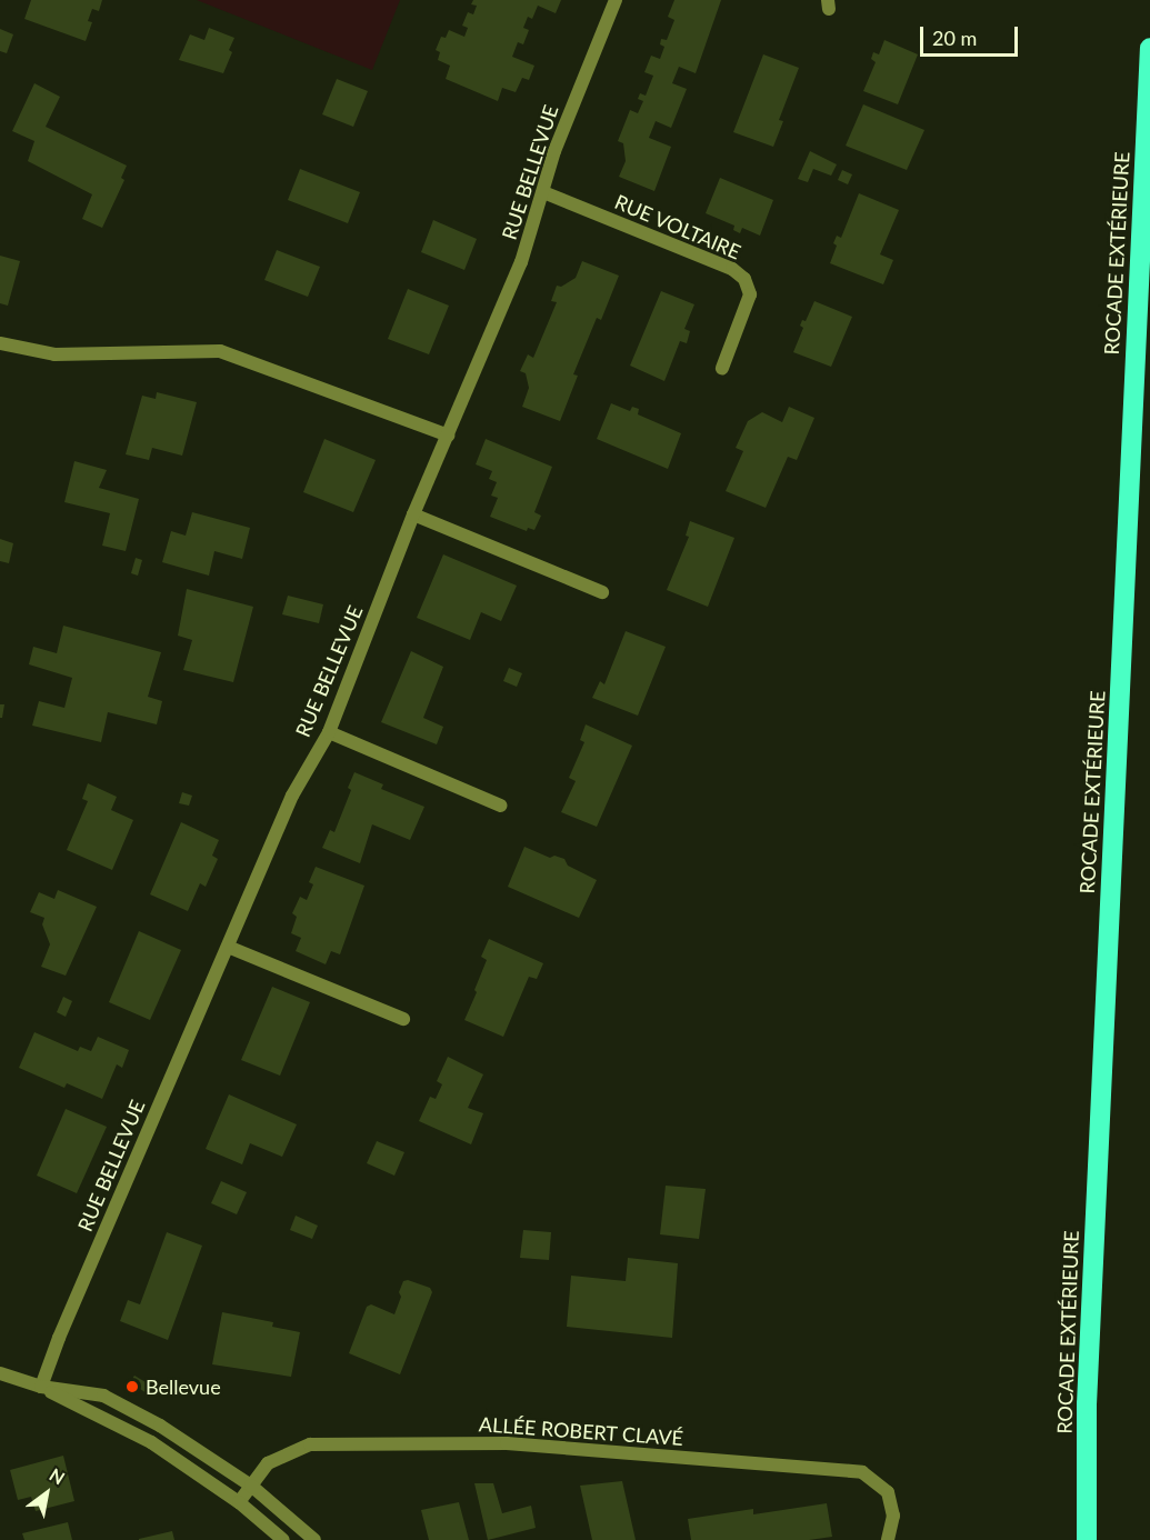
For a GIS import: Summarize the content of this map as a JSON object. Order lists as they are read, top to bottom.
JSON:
{
  "streets": {
    "highway": ["ROCADE EXTÉRIEURE"],
    "street": ["RUE BELLEVUE", "RUE VOLTAIRE", "ALLÉE ROBERT CLAVÉ"]
  },
  "crossings": [
    ["RUE BELLEVUE", "RUE VOLTAIRE"]
  ],
  "places": ["Bellevue"],
  "scale_bar": "20 m",
  "north": "top right"
}
